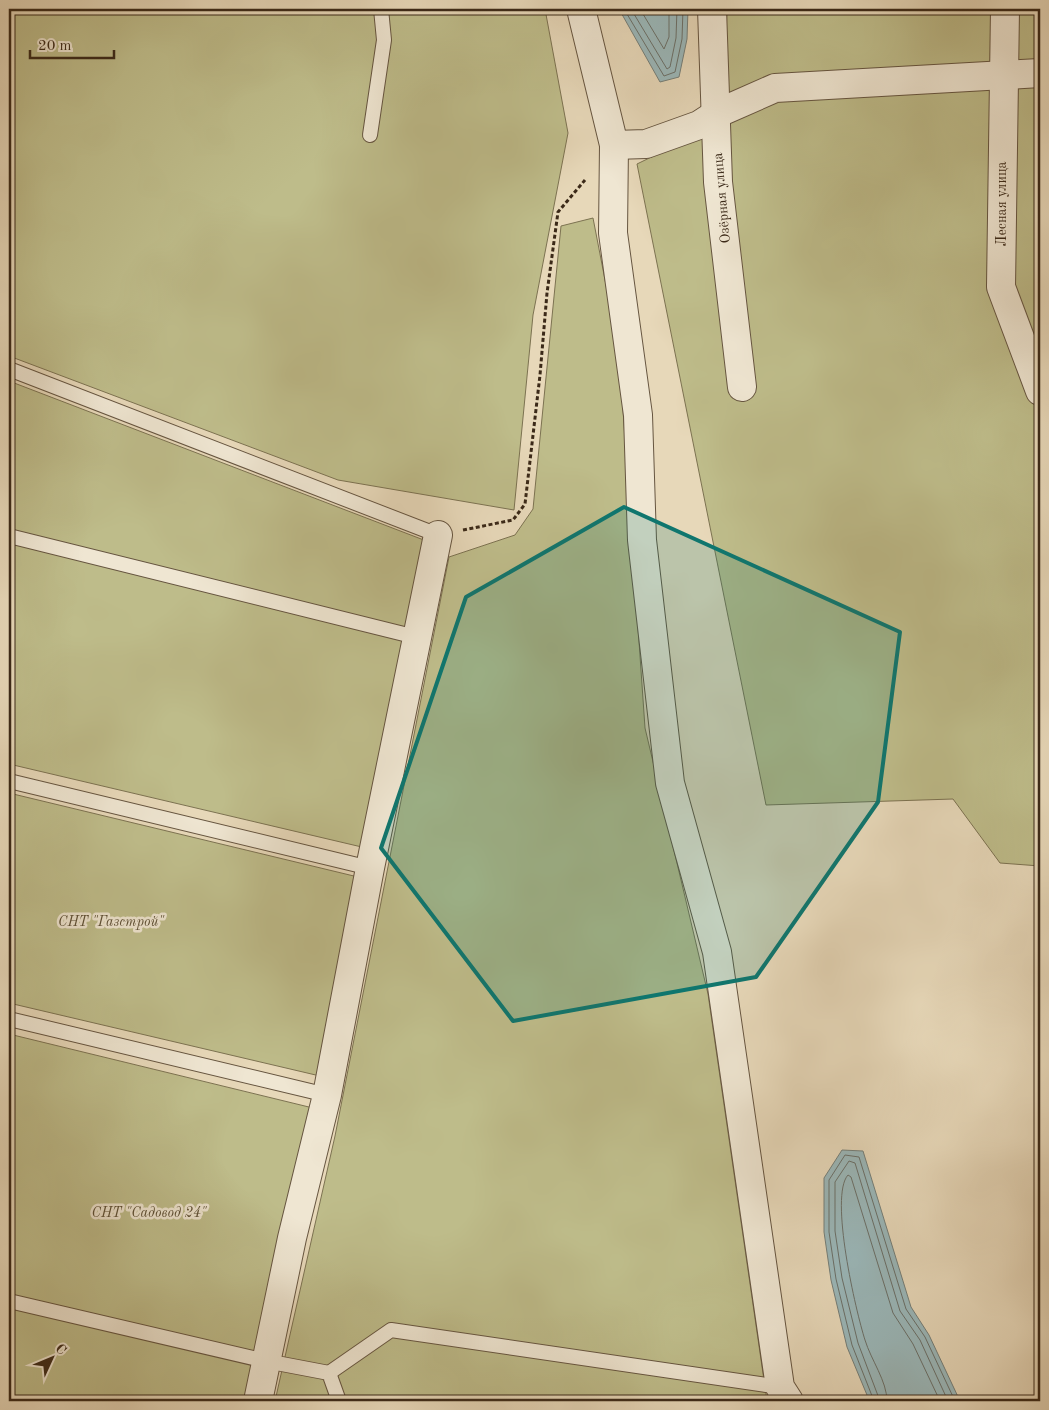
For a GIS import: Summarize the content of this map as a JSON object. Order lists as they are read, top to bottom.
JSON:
{
  "streets": {
    "street": ["Озёрная улица", "Лесная улица"]
  },
  "parks": ["СНТ \"Газстрой\"", "СНТ \"Садовод 24\""],
  "scale_bar": "20 m",
  "north": "top right"
}
